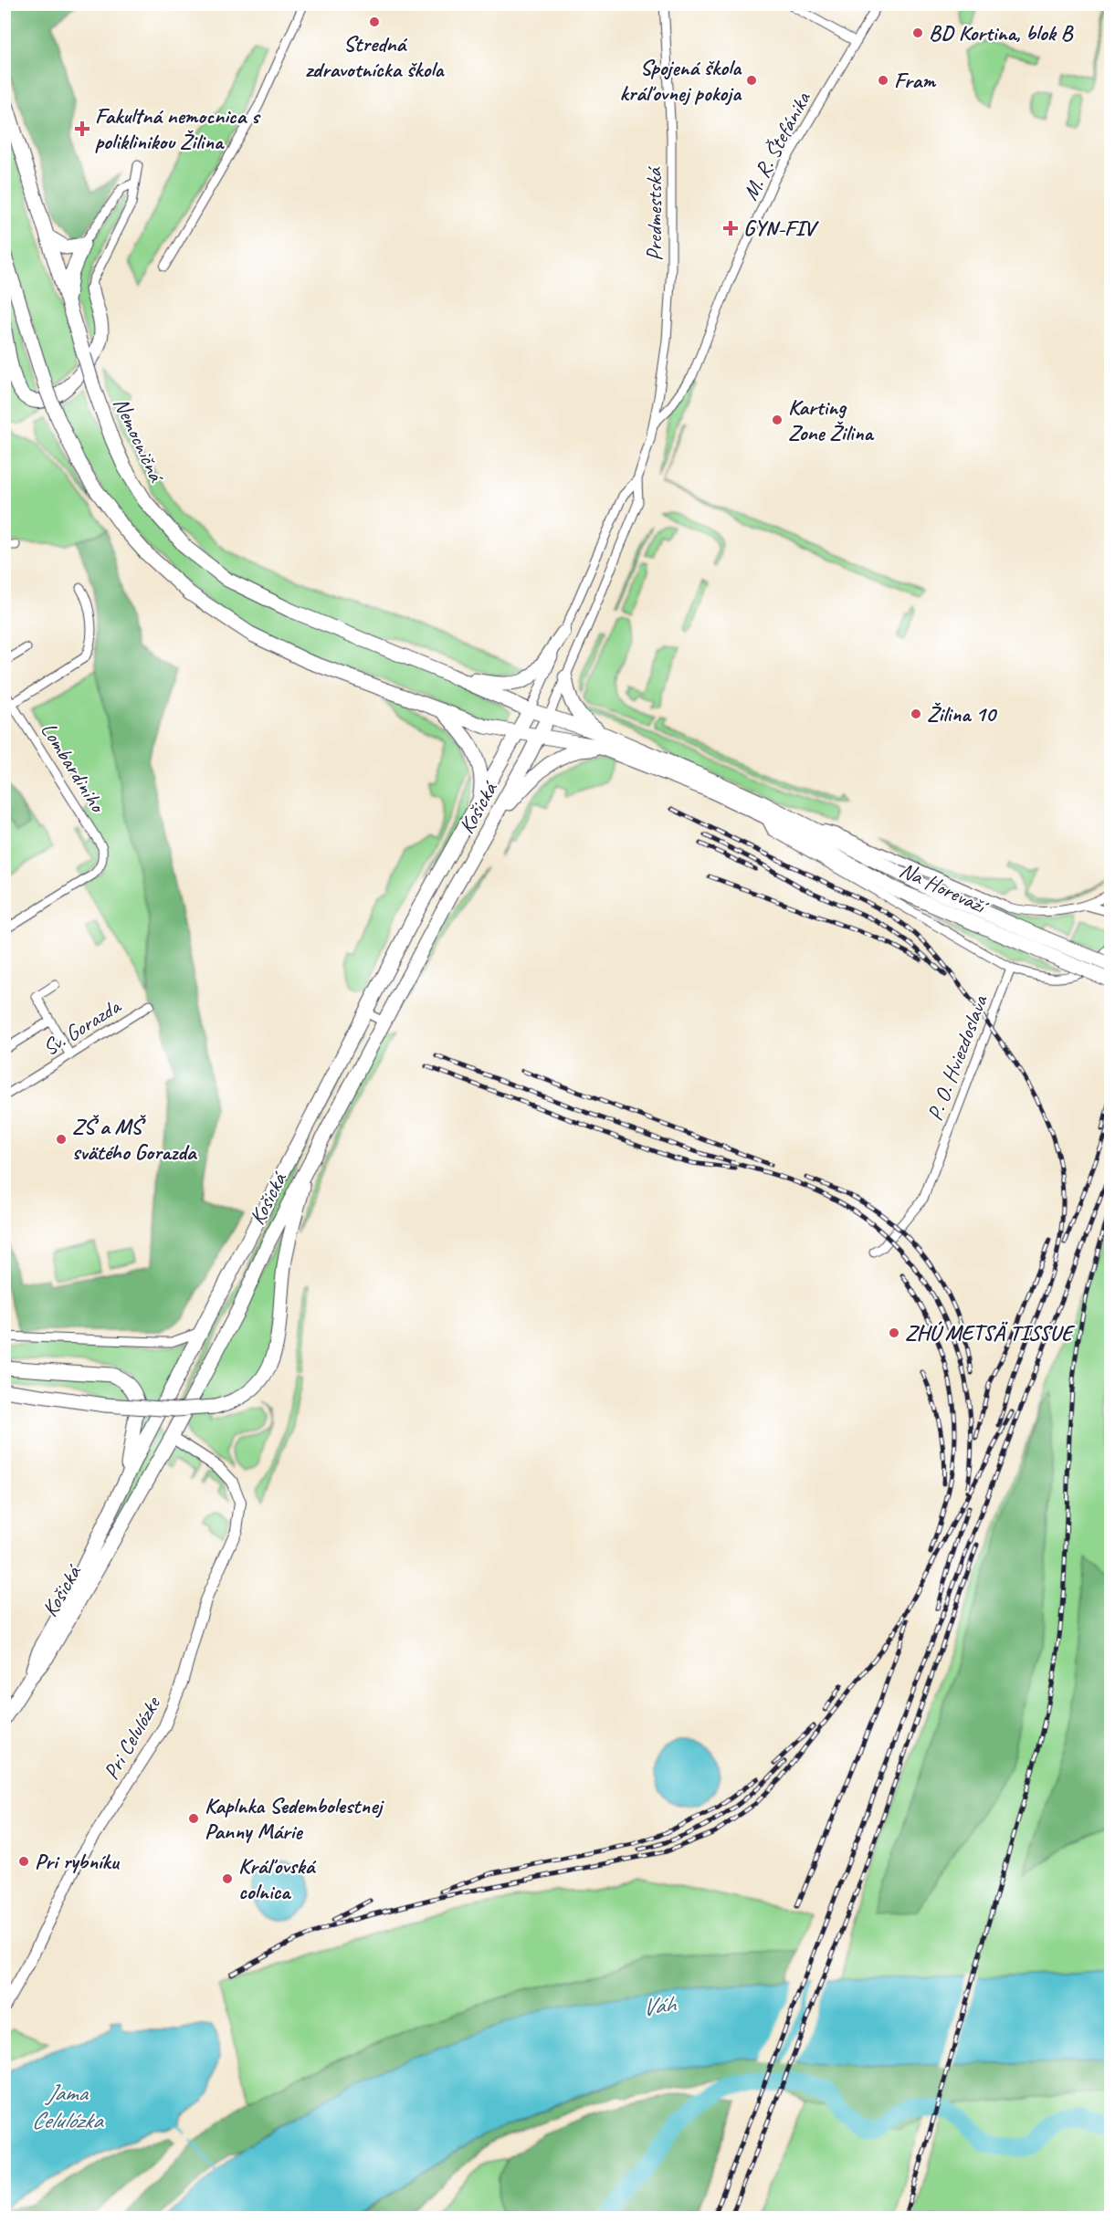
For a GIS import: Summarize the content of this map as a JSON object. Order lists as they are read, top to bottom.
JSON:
{
  "streets": {
    "main road": ["Nemocničná", "Košická", "Na Horevaží"],
    "street": [
      "M. R. Štefánika",
      "Predmestská",
      "Lombardiniho",
      "Sv. Gorazda",
      "P. O. Hviezdoslava",
      "Pri Celulózke"
    ]
  },
  "crossings": [
    ["M. R. Štefánika", "Predmestská"],
    ["Nemocničná", "Košická"],
    ["Nemocničná", "Na Horevaží"],
    ["Košická", "Na Horevaží"],
    ["Košická", "Pri Celulózke"],
    ["Na Horevaží", "P. O. Hviezdoslava"]
  ],
  "water": ["Váh", "Jama Celulózka"],
  "places": {
    "other": [
      "Stredná zdravotnícka škola",
      "BD Kortina, blok B",
      "Spojená škola kráľovnej pokoja",
      "Fram",
      "Karting Zone Žilina",
      "Žilina 10",
      "ZŠ a MŠ svätého Gorazda",
      "ZHÚ METSÄ TISSUE",
      "Kaplnka Sedembolestnej Panny Márie",
      "Pri rybníku",
      "Kráľovská colnica"
    ],
    "health": ["Fakultná nemocnica s poliklinikou Žilina", "GYN-FIV"]
  }
}
